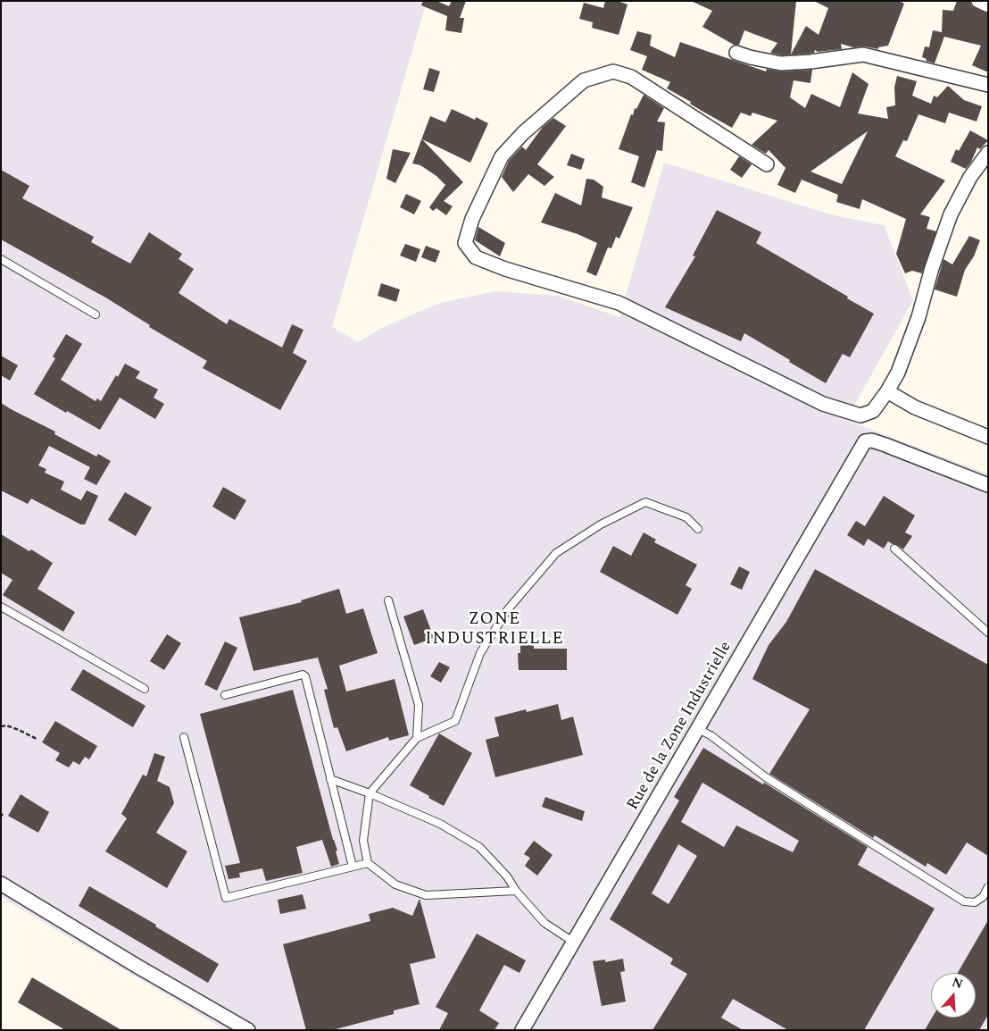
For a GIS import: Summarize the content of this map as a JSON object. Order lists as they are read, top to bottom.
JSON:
{
  "streets": {
    "street": ["Rue de la Zone Industrielle"]
  },
  "districts": ["ZONE INDUSTRIELLE"],
  "north": "top"
}
